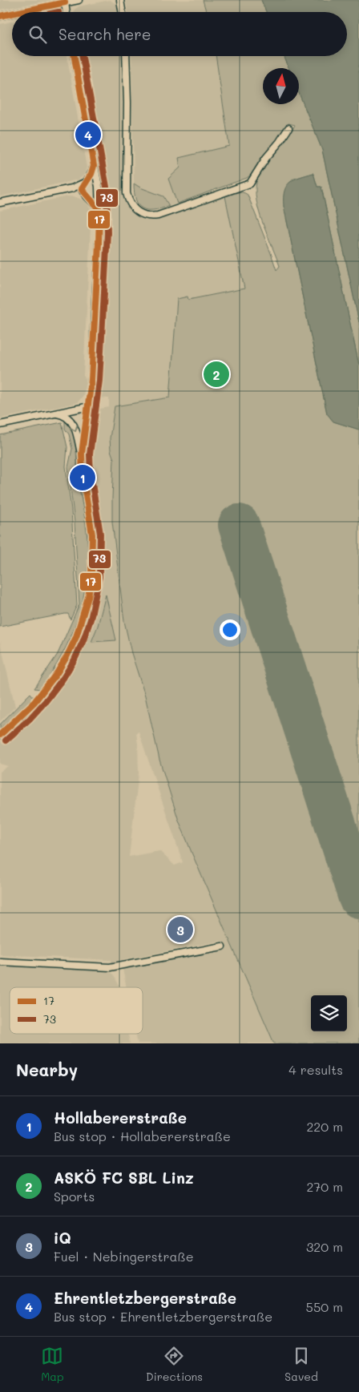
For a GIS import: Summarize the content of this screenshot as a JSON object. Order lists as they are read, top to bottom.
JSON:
{
  "lines": ["transit line 17", "transit line 73"],
  "legend": ["17", "73"],
  "north": "top",
  "page": {
    "search": "Search here",
    "pins": [
      "4",
      "2",
      "1",
      "3"
    ],
    "heading": ["Nearby", "4 results"],
    "list": [
      {
        "mark": "1",
        "name": "Hollabererstraße",
        "note": "Bus stop · Hollabererstraße",
        "value": "220 m"
      },
      {
        "mark": "2",
        "name": "ASKÖ FC SBL Linz",
        "note": "Sports",
        "value": "270 m"
      },
      {
        "mark": "3",
        "name": "iQ",
        "note": "Fuel · Nebingerstraße",
        "value": "320 m"
      },
      {
        "mark": "4",
        "name": "Ehrentletzbergerstraße",
        "note": "Bus stop · Ehrentletzbergerstraße",
        "value": "550 m"
      }
    ],
    "nav": ["Map", "Directions", "Saved"]
  }
}
